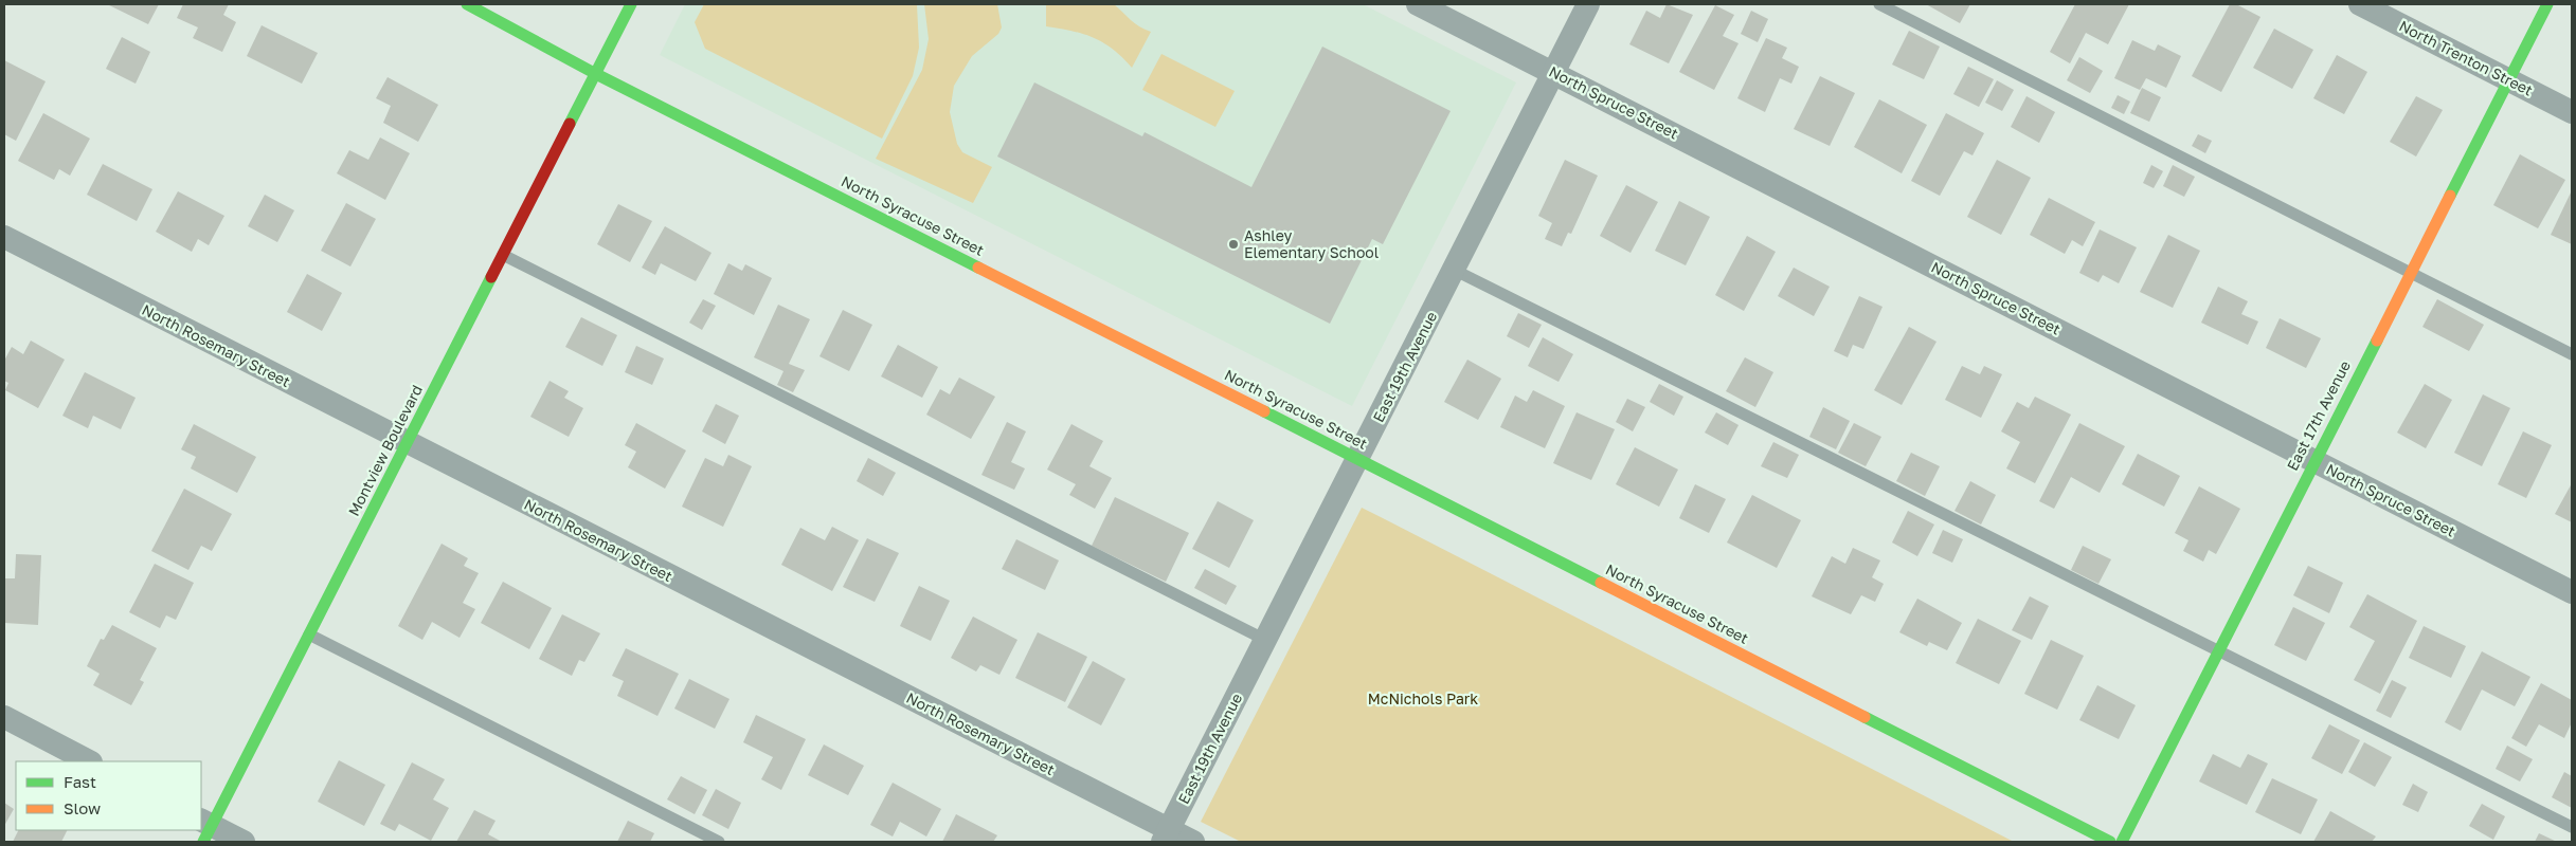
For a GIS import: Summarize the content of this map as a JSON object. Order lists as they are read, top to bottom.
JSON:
{
  "streets": {
    "street": [
      "North Trenton Street",
      "North Spruce Street",
      "North Syracuse Street",
      "North Rosemary Street",
      "East 19th Avenue",
      "East 17th Avenue",
      "Montview Boulevard"
    ]
  },
  "crossings": [
    ["North Trenton Street", "East 17th Avenue"],
    ["North Spruce Street", "East 19th Avenue"],
    ["North Spruce Street", "East 17th Avenue"],
    ["North Syracuse Street", "East 19th Avenue"],
    ["North Syracuse Street", "Montview Boulevard"],
    ["North Rosemary Street", "East 19th Avenue"],
    ["North Rosemary Street", "Montview Boulevard"]
  ],
  "parks": ["McNichols Park"],
  "places": ["Ashley Elementary School"],
  "legend": ["Fast", "Slow"]
}
